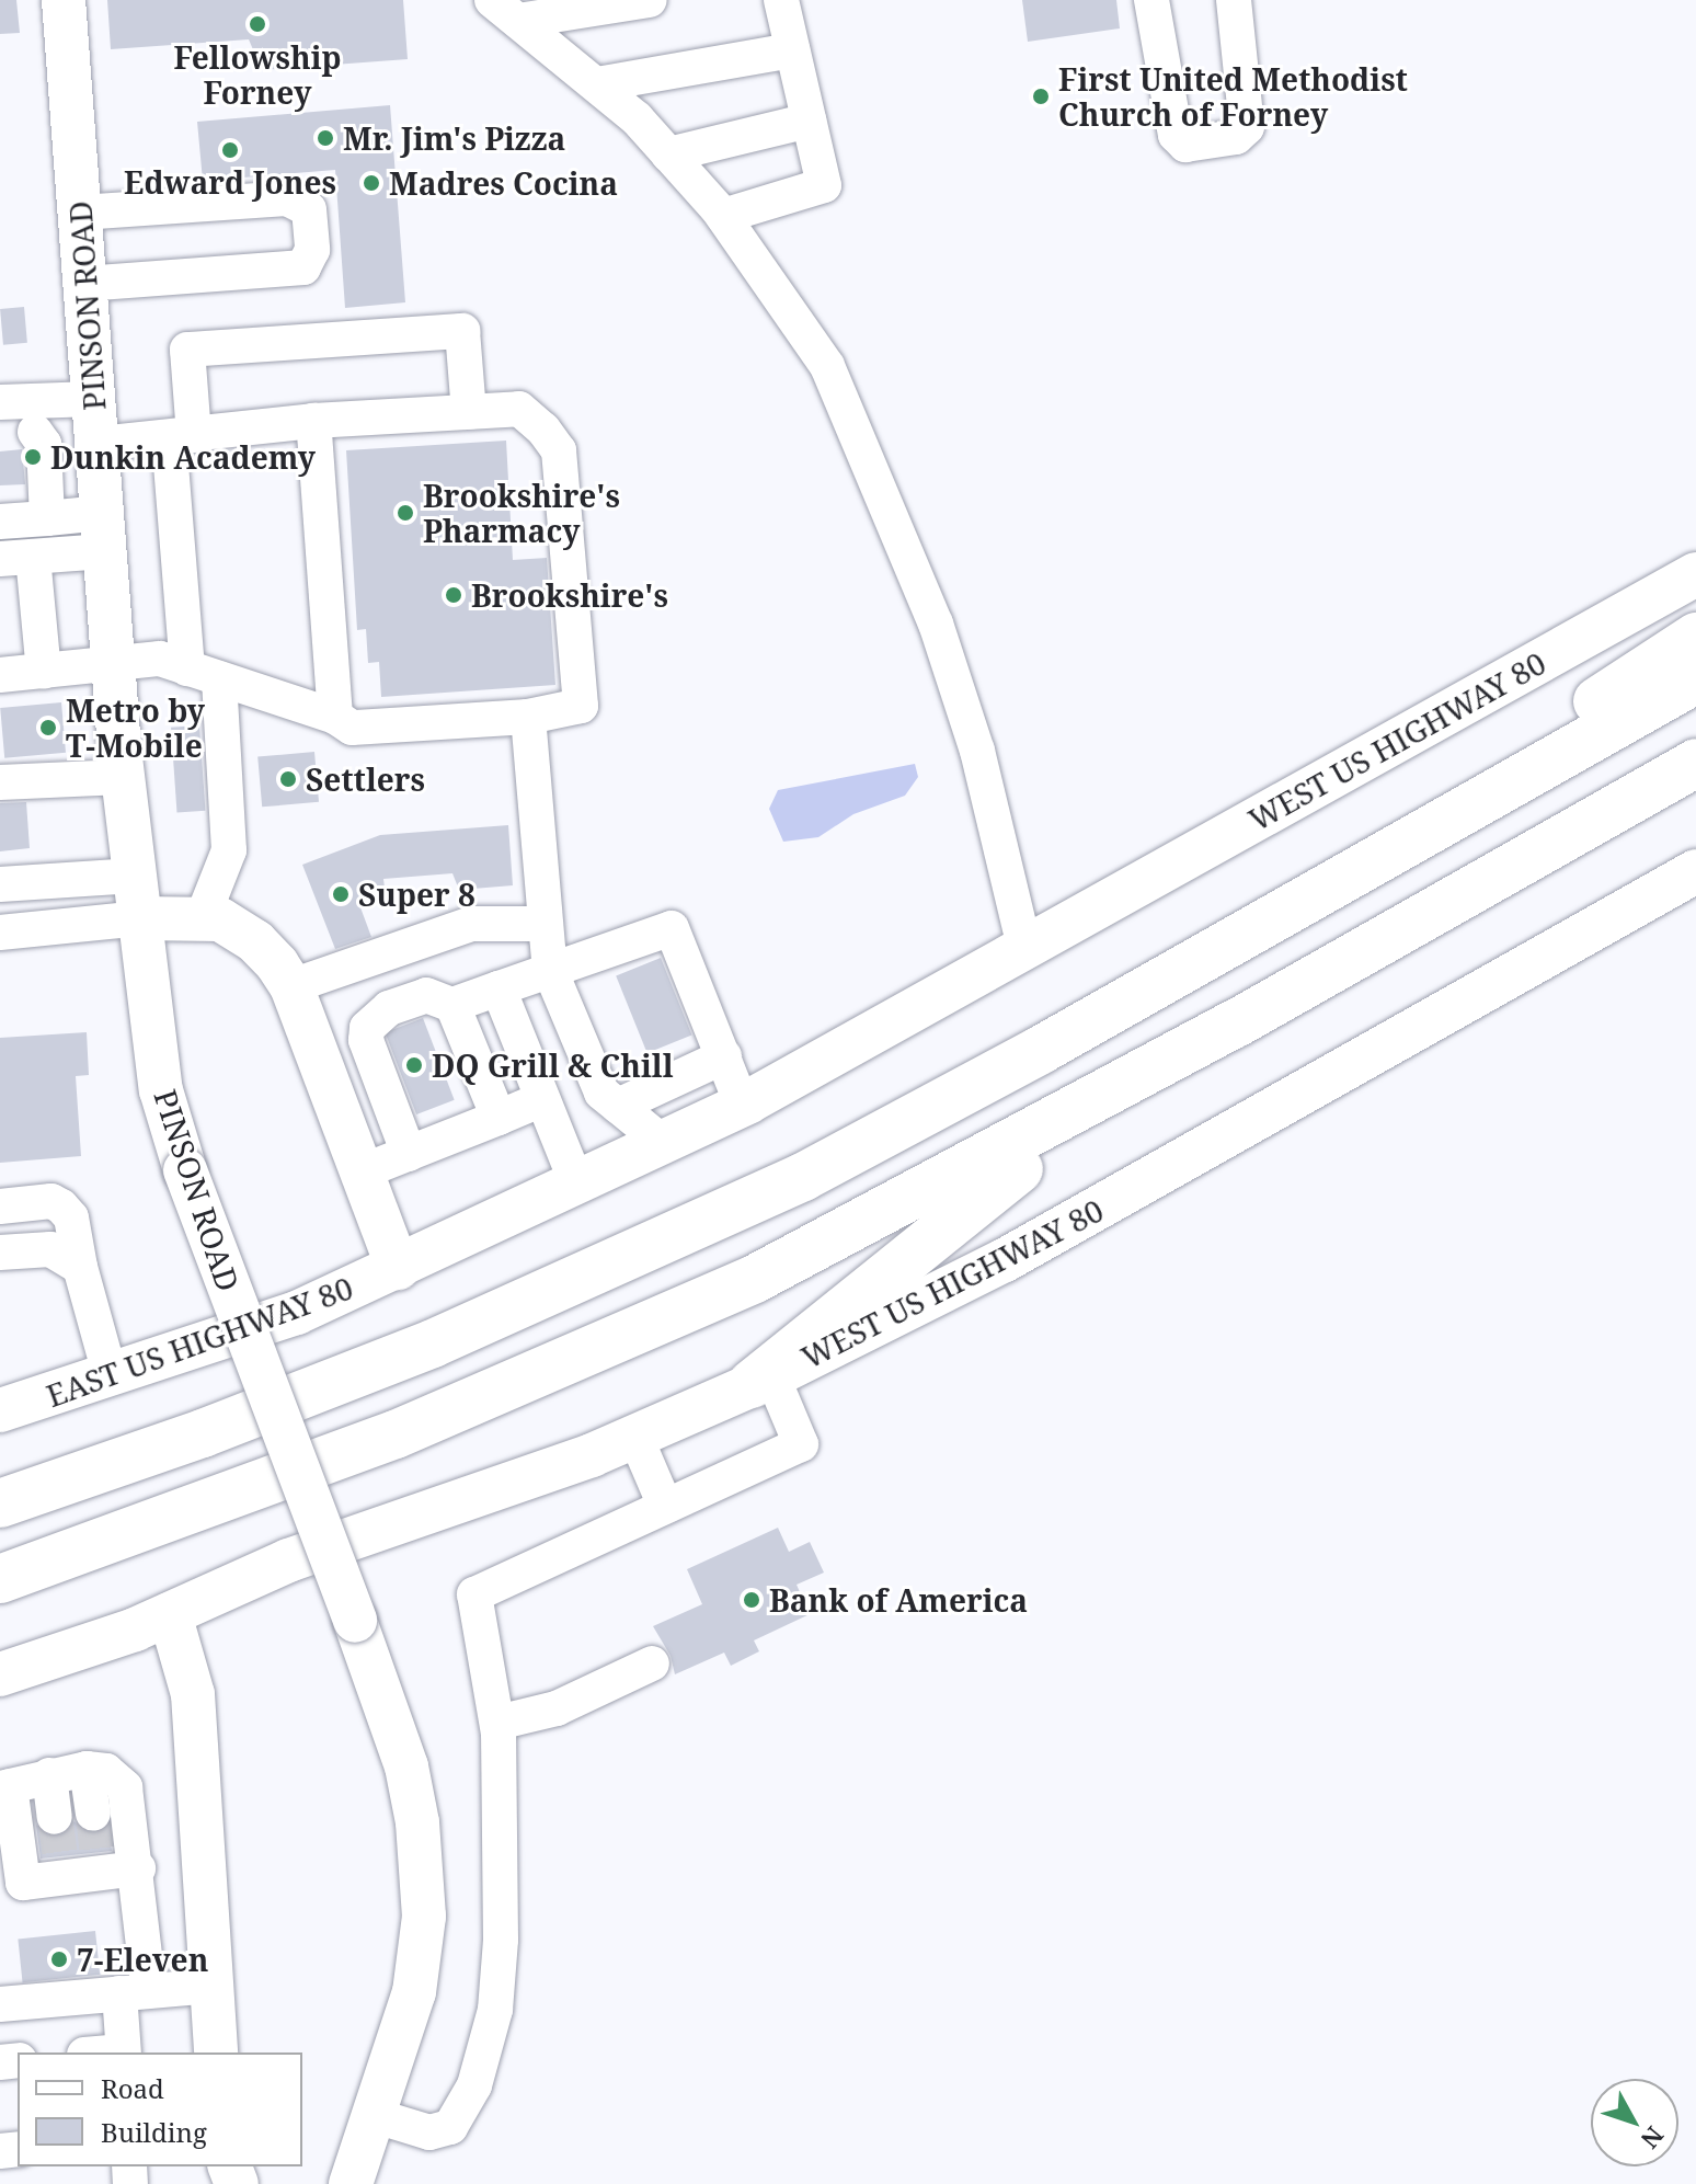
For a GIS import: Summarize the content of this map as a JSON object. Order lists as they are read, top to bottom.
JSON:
{
  "streets": {
    "main road": ["PINSON ROAD", "WEST US HIGHWAY 80", "EAST US HIGHWAY 80"]
  },
  "crossings": [
    ["WEST US HIGHWAY 80", "EAST US HIGHWAY 80"]
  ],
  "places": [
    "Fellowship Forney",
    "First United Methodist Church of Forney",
    "Mr. Jim's Pizza",
    "Edward Jones",
    "Madres Cocina",
    "Dunkin Academy",
    "Brookshire's Pharmacy",
    "Brookshire's",
    "Metro by T-Mobile",
    "Settlers",
    "Super 8",
    "DQ Grill & Chill",
    "Bank of America",
    "7-Eleven"
  ],
  "legend": ["Road", "Building"],
  "north": "bottom right"
}
